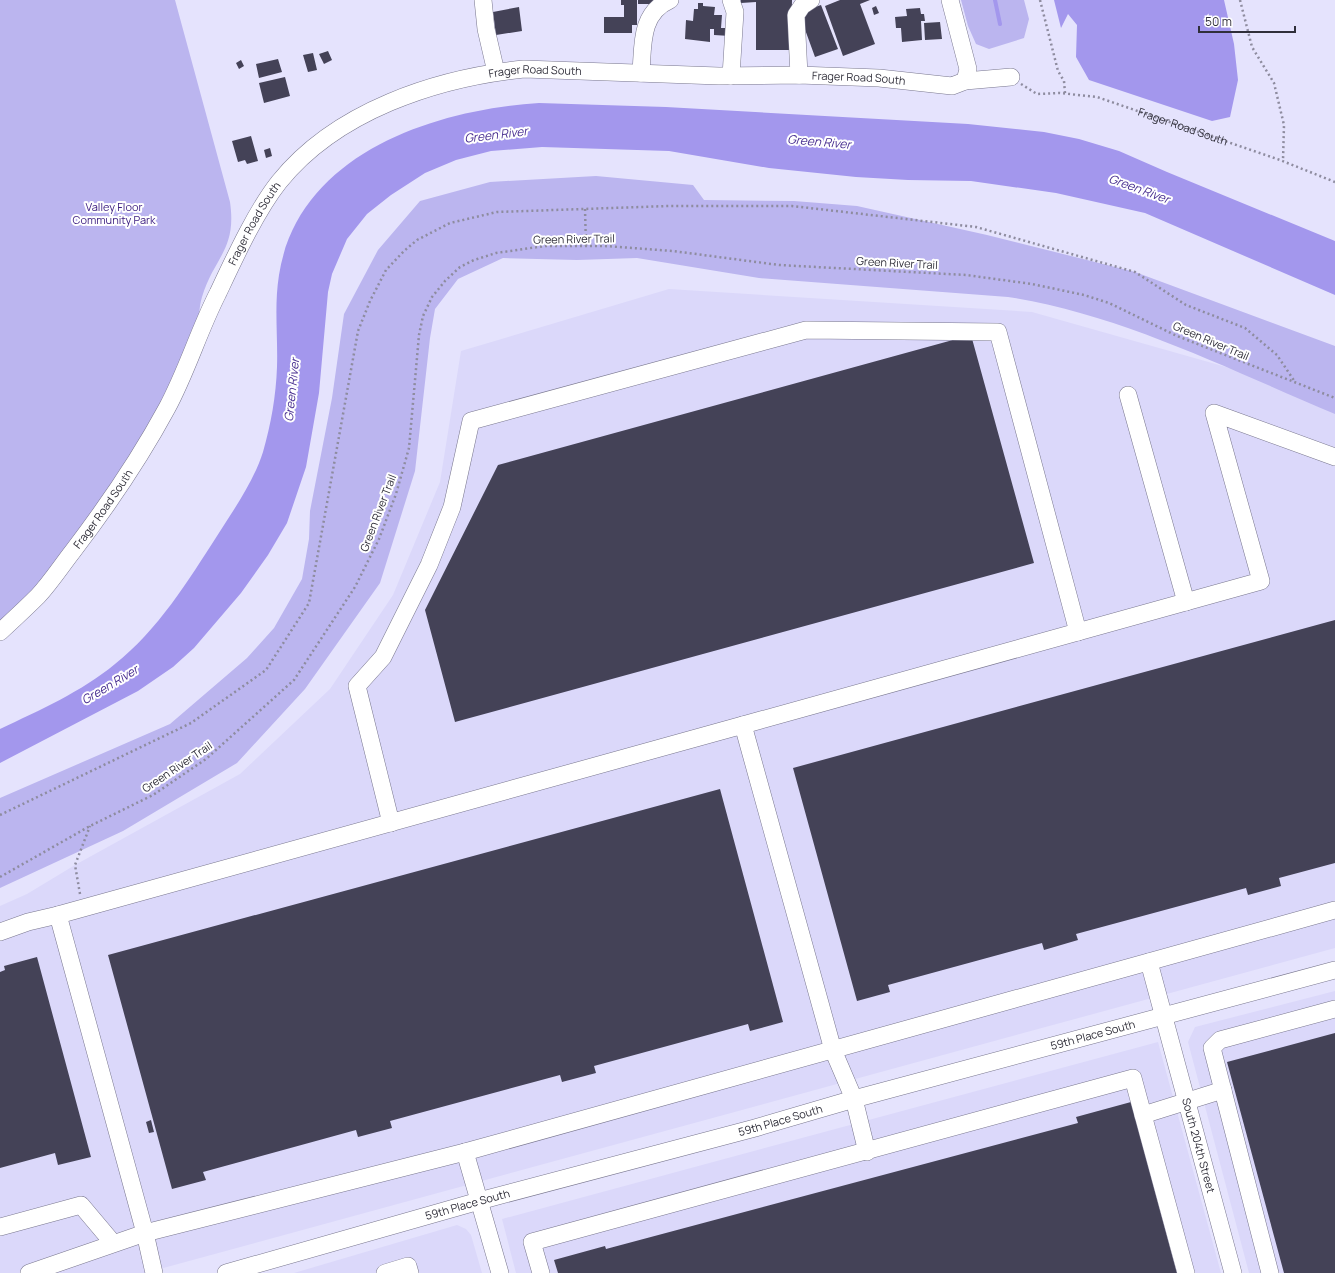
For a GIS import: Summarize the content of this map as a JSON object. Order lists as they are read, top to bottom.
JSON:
{
  "streets": {
    "street": ["Frager Road South", "59th Place South", "South 204th Street"],
    "path": ["Green River Trail"]
  },
  "crossings": [
    ["59th Place South", "South 204th Street"]
  ],
  "water": ["Green River"],
  "parks": ["Valley Floor Community Park"],
  "scale_bar": "50 m"
}
